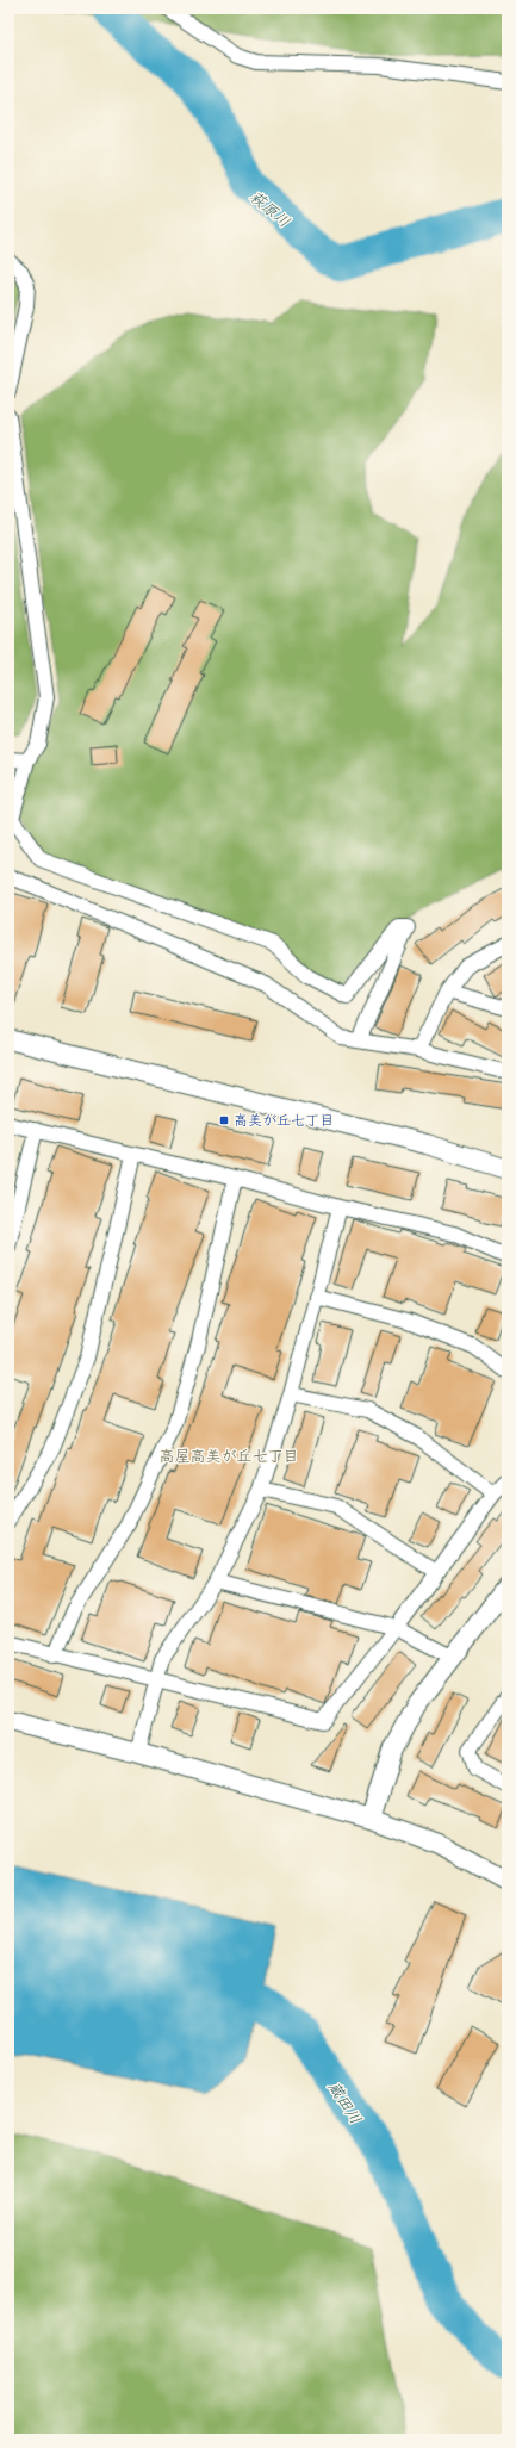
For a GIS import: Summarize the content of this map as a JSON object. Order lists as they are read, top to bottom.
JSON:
{
  "districts": ["高屋高美が丘七丁目"],
  "water": ["萩原川", "蔵田川"],
  "places": {
    "transit": ["高美が丘七丁目"]
  }
}
